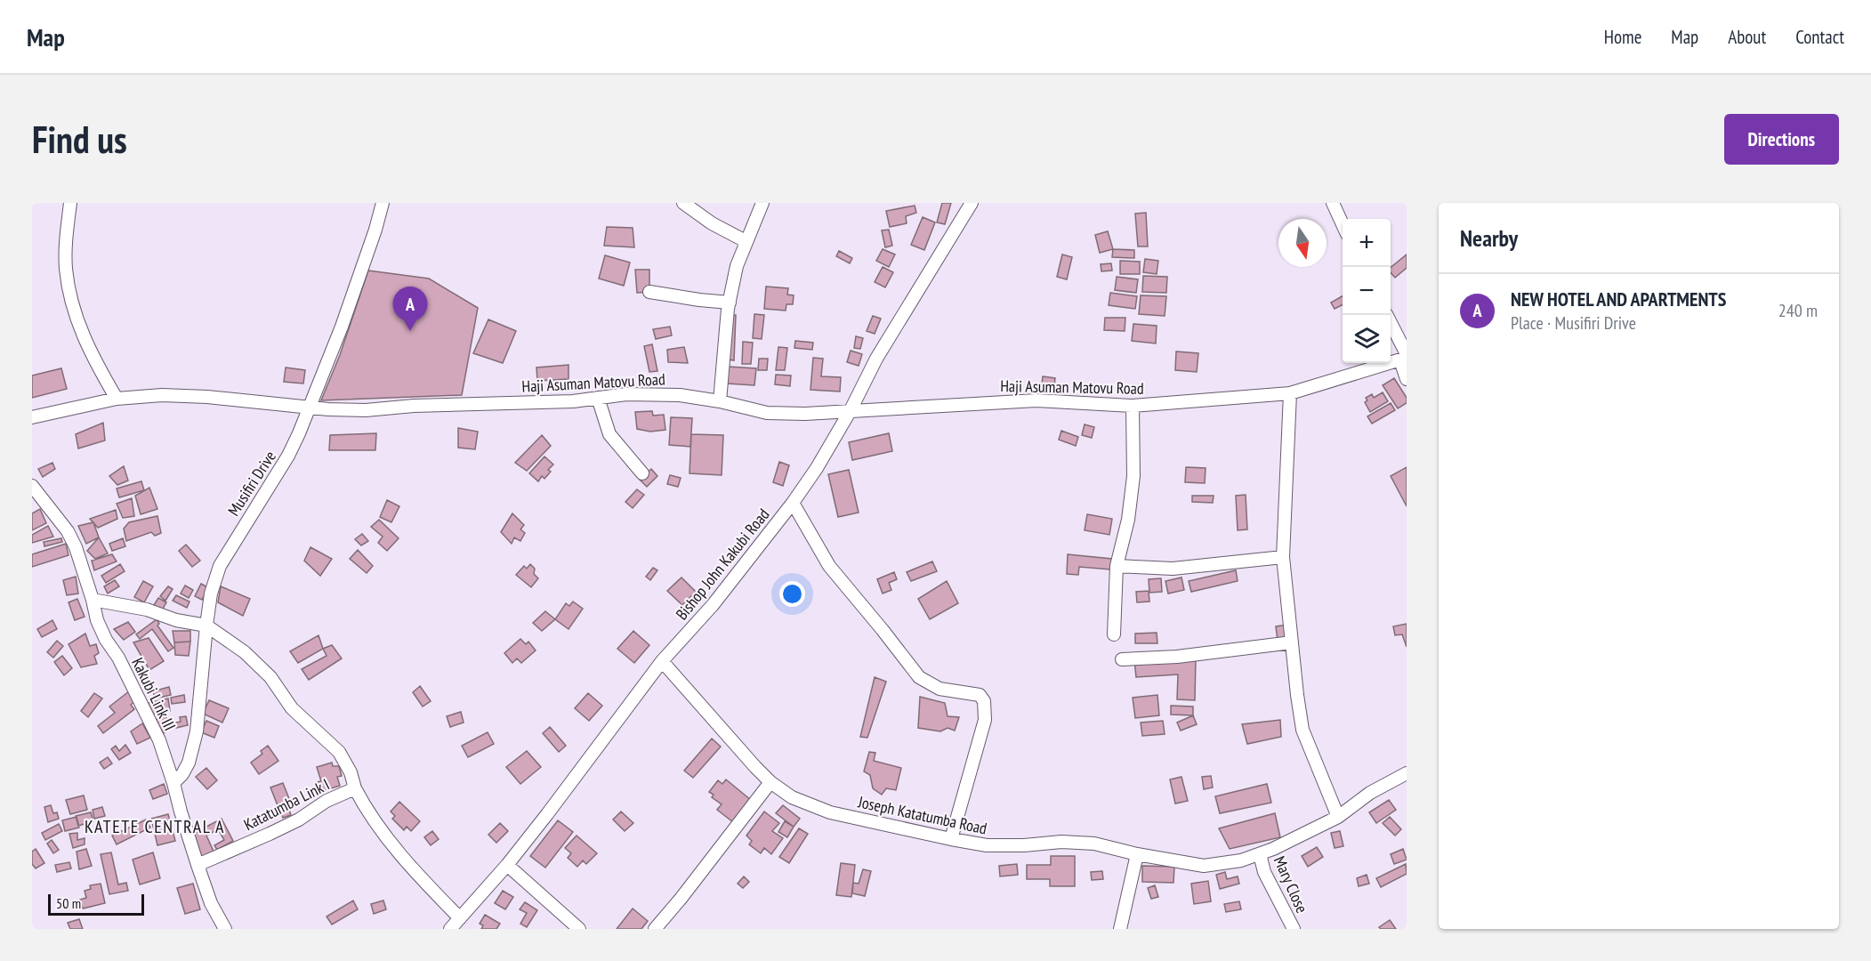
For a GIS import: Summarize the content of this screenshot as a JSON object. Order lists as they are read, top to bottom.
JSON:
{
  "streets": {
    "street": [
      "Haji Asuman Matovu Road",
      "Musifiri Drive",
      "Bishop John Kakubi Road",
      "Kakubi Link III",
      "Katatumba Link I",
      "Joseph Katatumba Road",
      "Mary Close"
    ]
  },
  "crossings": [
    ["Haji Asuman Matovu Road", "Musifiri Drive"],
    ["Haji Asuman Matovu Road", "Bishop John Kakubi Road"],
    ["Musifiri Drive", "Kakubi Link III"],
    ["Bishop John Kakubi Road", "Katatumba Link I"],
    ["Bishop John Kakubi Road", "Joseph Katatumba Road"],
    ["Kakubi Link III", "Katatumba Link I"],
    ["Joseph Katatumba Road", "Mary Close"]
  ],
  "districts": ["KATETE CENTRAL A"],
  "scale_bar": "50 m",
  "north": "bottom",
  "page": {
    "header": "Map",
    "nav": [
      "Home",
      "Map",
      "About",
      "Contact"
    ],
    "buttons": "Directions",
    "title": "Find us",
    "heading": "Nearby",
    "map_buttons": ["+", "−"],
    "list": [
      {
        "mark": "A",
        "name": "NEW HOTEL AND APARTMENTS",
        "note": "Place · Musifiri Drive",
        "value": "240 m"
      }
    ],
    "pins": "A",
    "scale": "50 m"
  }
}
